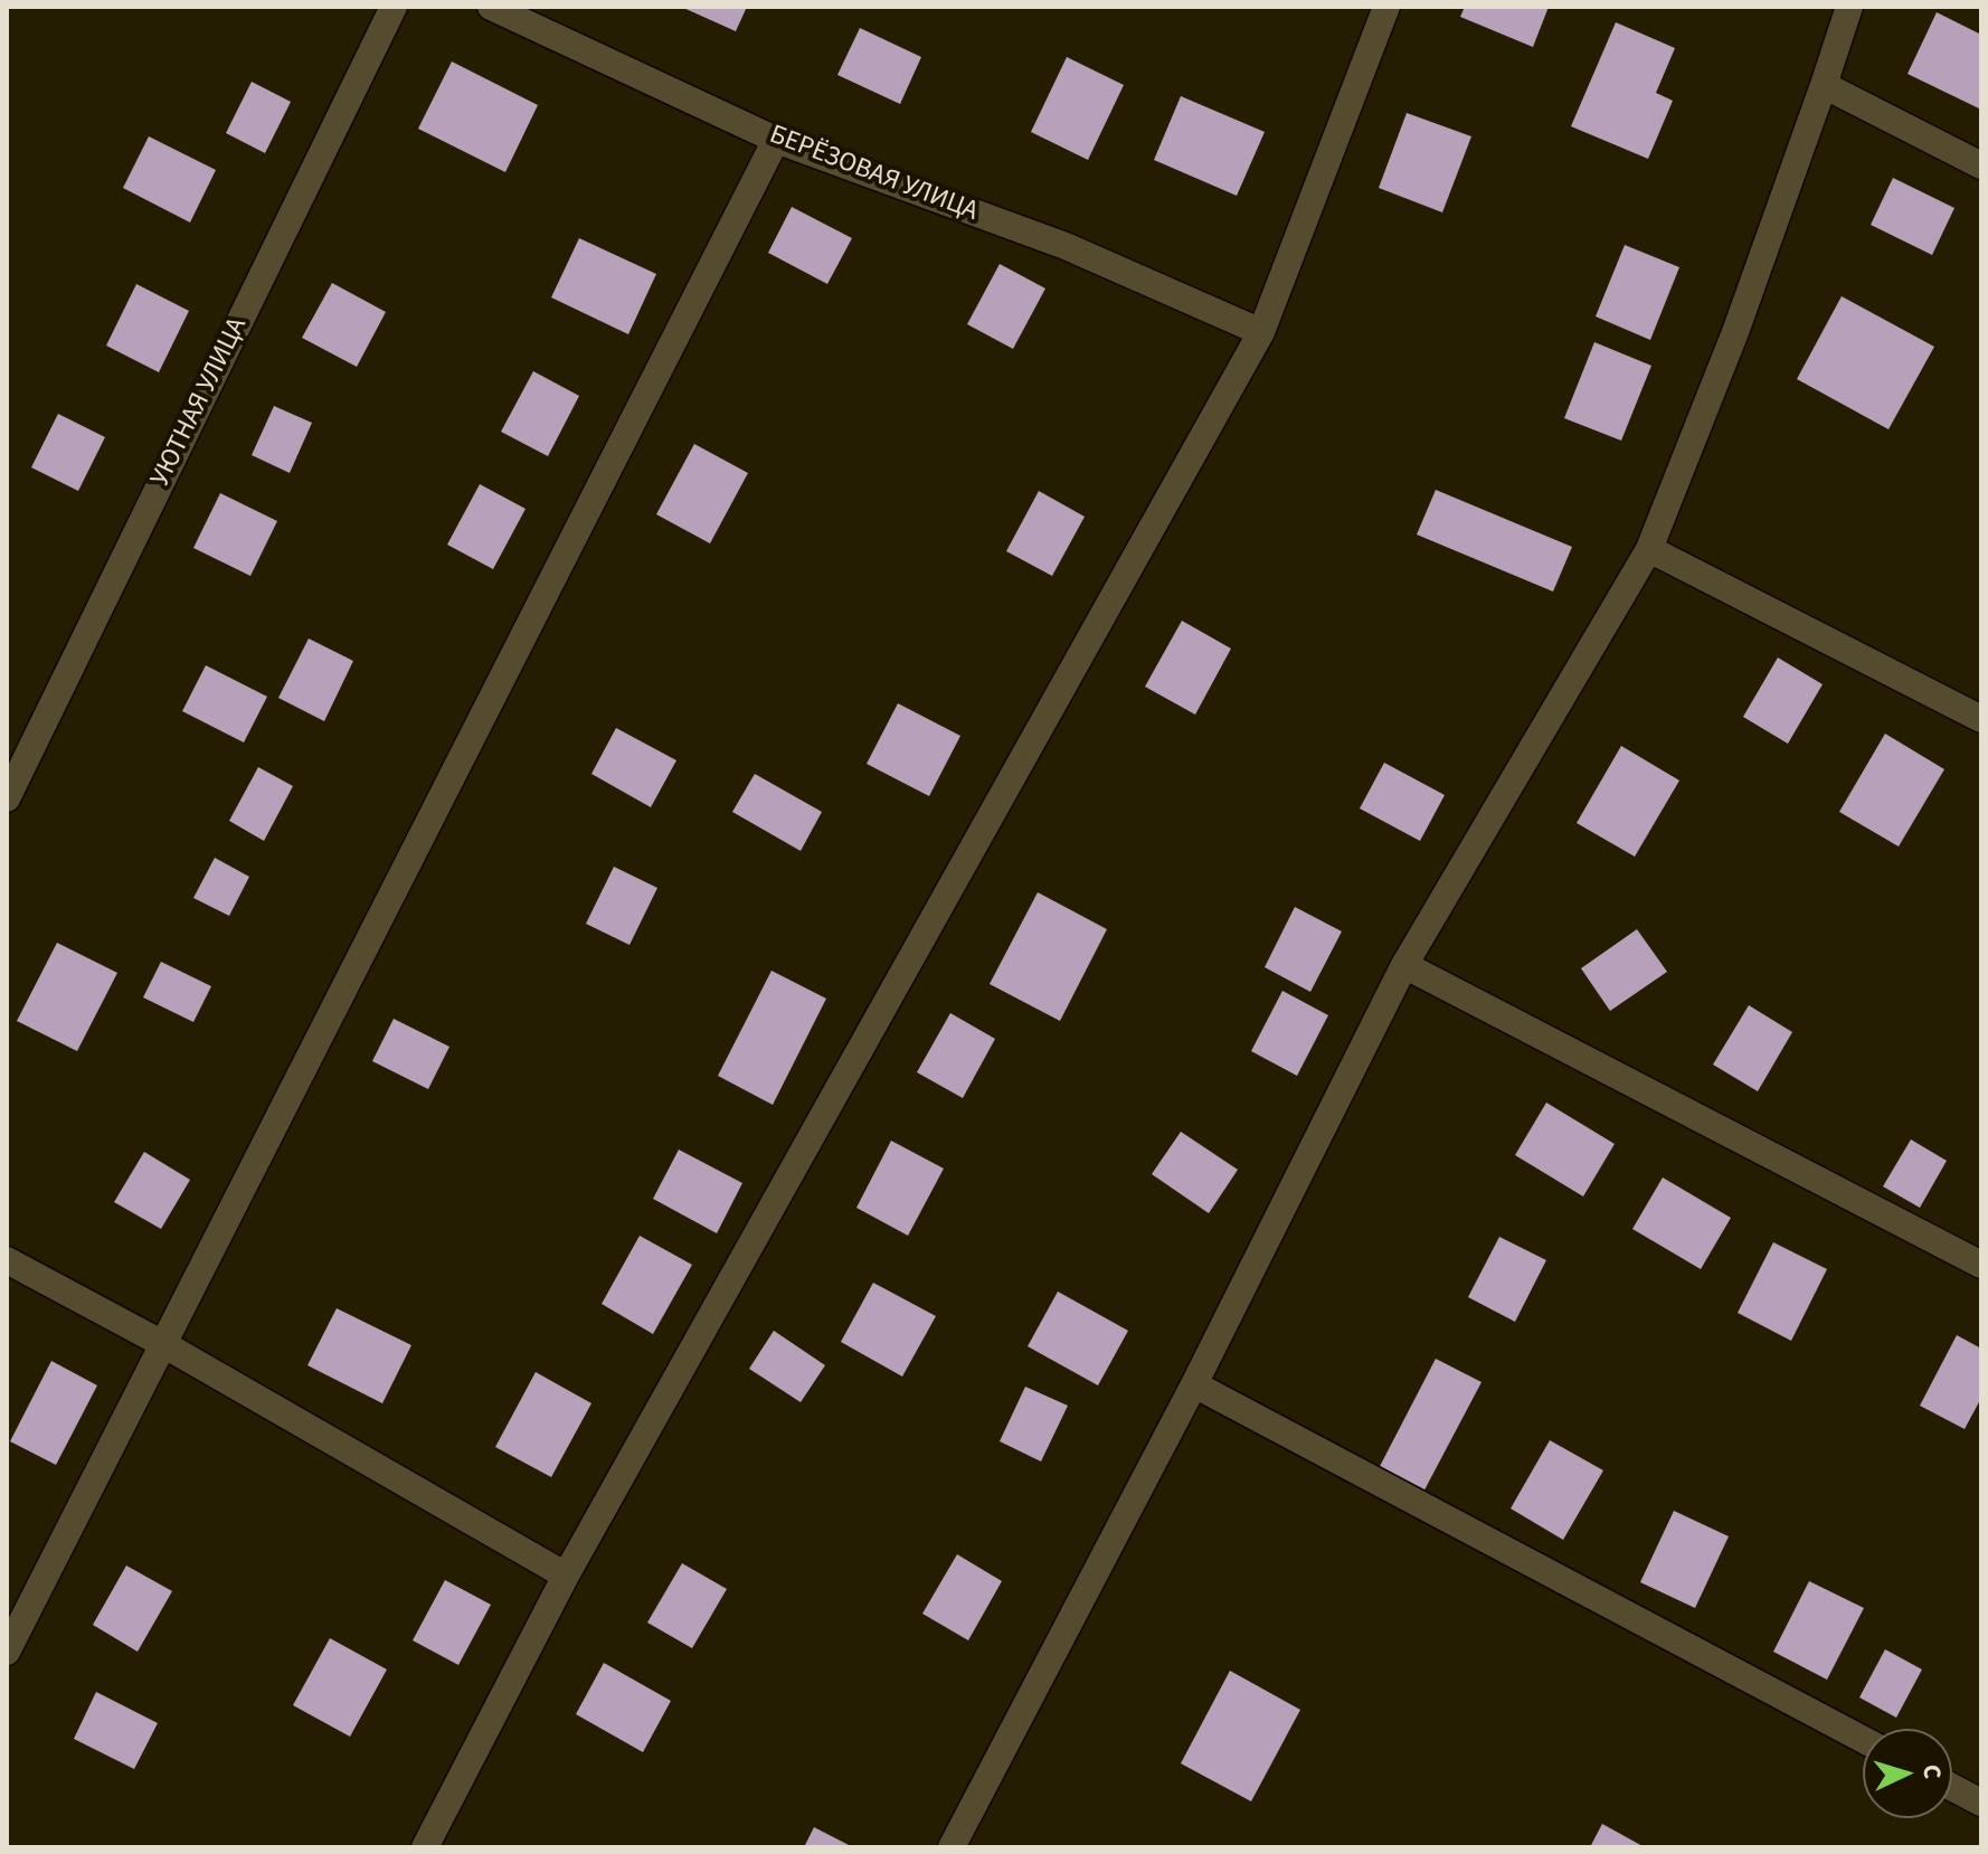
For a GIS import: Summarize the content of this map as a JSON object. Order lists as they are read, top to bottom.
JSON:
{
  "streets": {
    "street": ["БЕРЁЗОВАЯ УЛИЦА", "УЮТНАЯ УЛИЦА"]
  },
  "north": "right"
}
